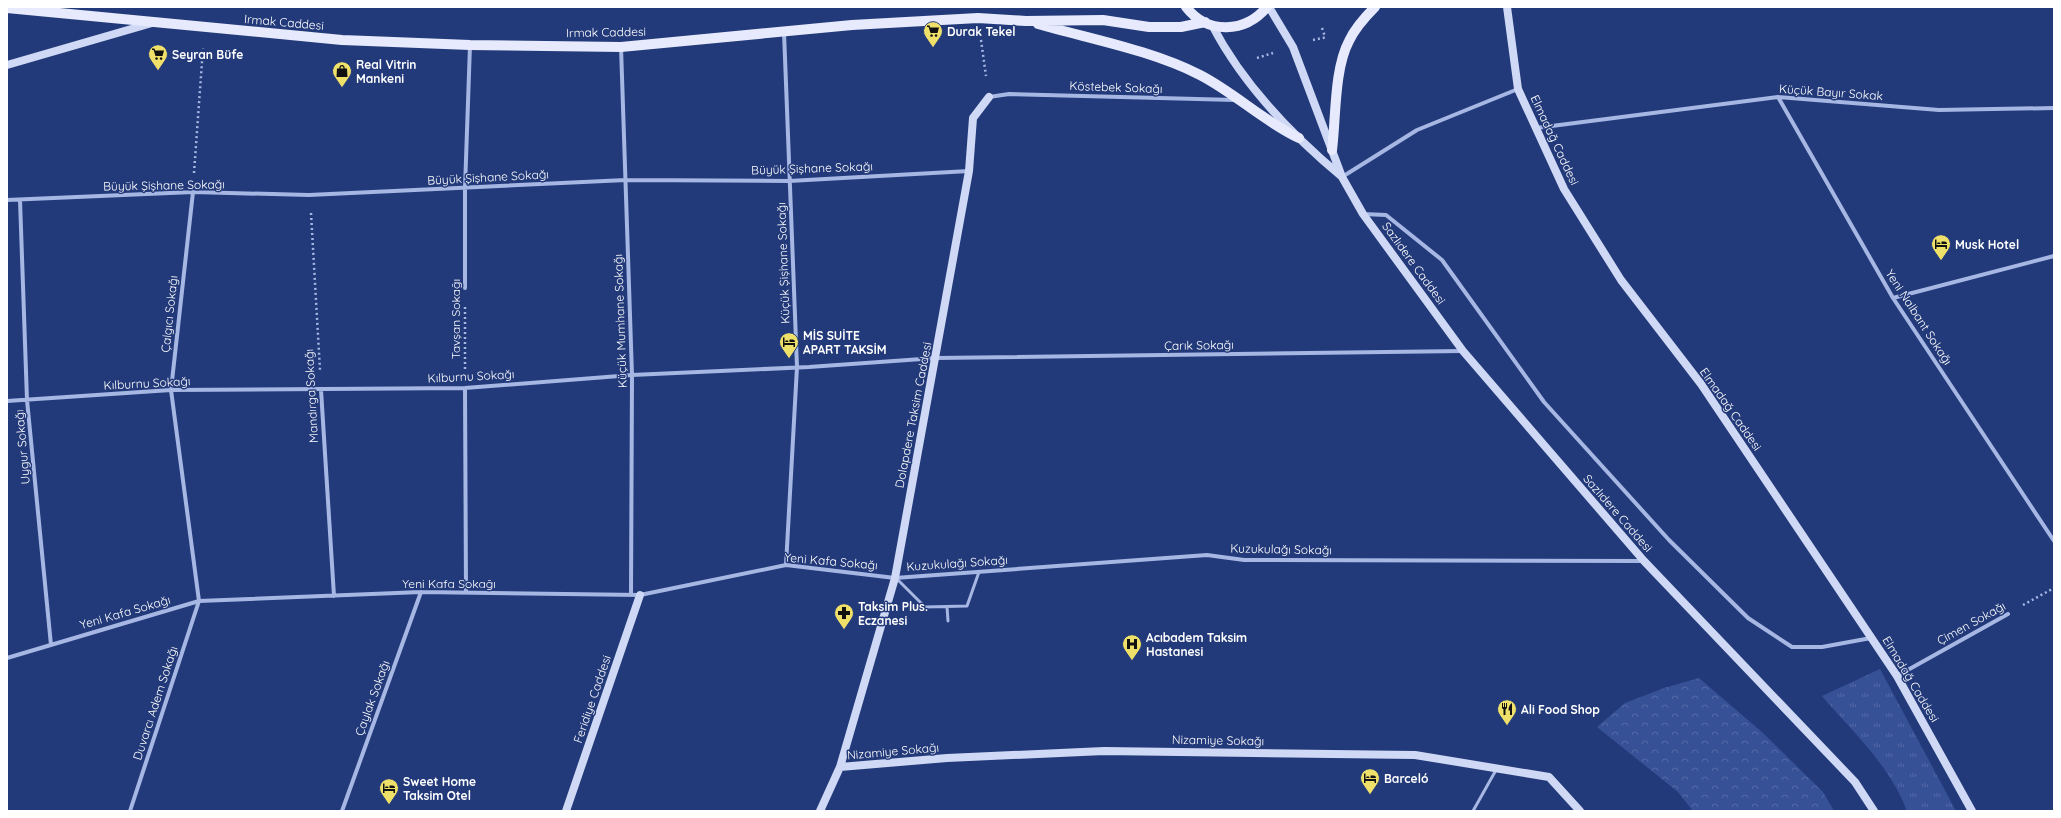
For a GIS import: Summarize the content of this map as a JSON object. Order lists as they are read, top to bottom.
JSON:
{
  "streets": {
    "main road": ["Irmak Caddesi"],
    "street": [
      "Köstebek Sokağı",
      "Küçük Bayır Sokak",
      "Elmadağ Caddesi",
      "Büyük Şişhane Sokağı",
      "Küçük Şişhane Sokağı",
      "Sazlıdere Caddesi",
      "Çalgıcı Sokağı",
      "Yeni Nalbant Sokağı",
      "Tavşan Sokağı",
      "Küçük Mumhane Sokağı",
      "Çarık Sokağı",
      "Kılburnu Sokağı",
      "Mandırga Sokağı",
      "Dolapdere Taksim Caddesi",
      "Uygur Sokağı",
      "Kuzukulağı Sokağı",
      "Yeni Kafa Sokağı",
      "Çimen Sokağı",
      "Çaylak Sokağı",
      "Feridiye Caddesi",
      "Duvarcı Adem Sokağı",
      "Nizamiye Sokağı"
    ]
  },
  "crossings": [
    ["Irmak Caddesi", "Küçük Şişhane Sokağı"],
    ["Irmak Caddesi", "Tavşan Sokağı"],
    ["Irmak Caddesi", "Küçük Mumhane Sokağı"],
    ["Köstebek Sokağı", "Dolapdere Taksim Caddesi"],
    ["Küçük Bayır Sokak", "Elmadağ Caddesi"],
    ["Küçük Bayır Sokak", "Yeni Nalbant Sokağı"],
    ["Elmadağ Caddesi", "Sazlıdere Caddesi"],
    ["Elmadağ Caddesi", "Çimen Sokağı"],
    ["Büyük Şişhane Sokağı", "Küçük Şişhane Sokağı"],
    ["Büyük Şişhane Sokağı", "Çalgıcı Sokağı"],
    ["Büyük Şişhane Sokağı", "Tavşan Sokağı"],
    ["Büyük Şişhane Sokağı", "Küçük Mumhane Sokağı"],
    ["Büyük Şişhane Sokağı", "Mandırga Sokağı"],
    ["Büyük Şişhane Sokağı", "Dolapdere Taksim Caddesi"],
    ["Büyük Şişhane Sokağı", "Uygur Sokağı"],
    ["Küçük Şişhane Sokağı", "Kılburnu Sokağı"],
    ["Küçük Şişhane Sokağı", "Yeni Kafa Sokağı"],
    ["Sazlıdere Caddesi", "Çarık Sokağı"],
    ["Sazlıdere Caddesi", "Kuzukulağı Sokağı"],
    ["Çalgıcı Sokağı", "Kılburnu Sokağı"],
    ["Çalgıcı Sokağı", "Yeni Kafa Sokağı"],
    ["Çalgıcı Sokağı", "Duvarcı Adem Sokağı"],
    ["Tavşan Sokağı", "Kılburnu Sokağı"],
    ["Küçük Mumhane Sokağı", "Kılburnu Sokağı"],
    ["Küçük Mumhane Sokağı", "Yeni Kafa Sokağı"],
    ["Çarık Sokağı", "Kılburnu Sokağı"],
    ["Çarık Sokağı", "Dolapdere Taksim Caddesi"],
    ["Kılburnu Sokağı", "Mandırga Sokağı"],
    ["Kılburnu Sokağı", "Dolapdere Taksim Caddesi"],
    ["Kılburnu Sokağı", "Uygur Sokağı"],
    ["Mandırga Sokağı", "Yeni Kafa Sokağı"],
    ["Dolapdere Taksim Caddesi", "Kuzukulağı Sokağı"],
    ["Dolapdere Taksim Caddesi", "Yeni Kafa Sokağı"],
    ["Dolapdere Taksim Caddesi", "Nizamiye Sokağı"],
    ["Uygur Sokağı", "Yeni Kafa Sokağı"],
    ["Kuzukulağı Sokağı", "Yeni Kafa Sokağı"],
    ["Yeni Kafa Sokağı", "Çaylak Sokağı"],
    ["Yeni Kafa Sokağı", "Feridiye Caddesi"],
    ["Yeni Kafa Sokağı", "Duvarcı Adem Sokağı"]
  ],
  "places": {
    "supermarket": ["Durak Tekel", "Seyran Büfe"],
    "shop": ["Real Vitrin Mankeni"],
    "hotel": [
      "Musk Hotel",
      "MİS SUİTE APART TAKSİM",
      "Barceló",
      "Sweet Home Taksim Otel"
    ],
    "pharmacy": ["Taksim Plus. Eczanesi"],
    "hospital": ["Acıbadem Taksim Hastanesi"],
    "restaurant": ["Ali Food Shop"]
  }
}
